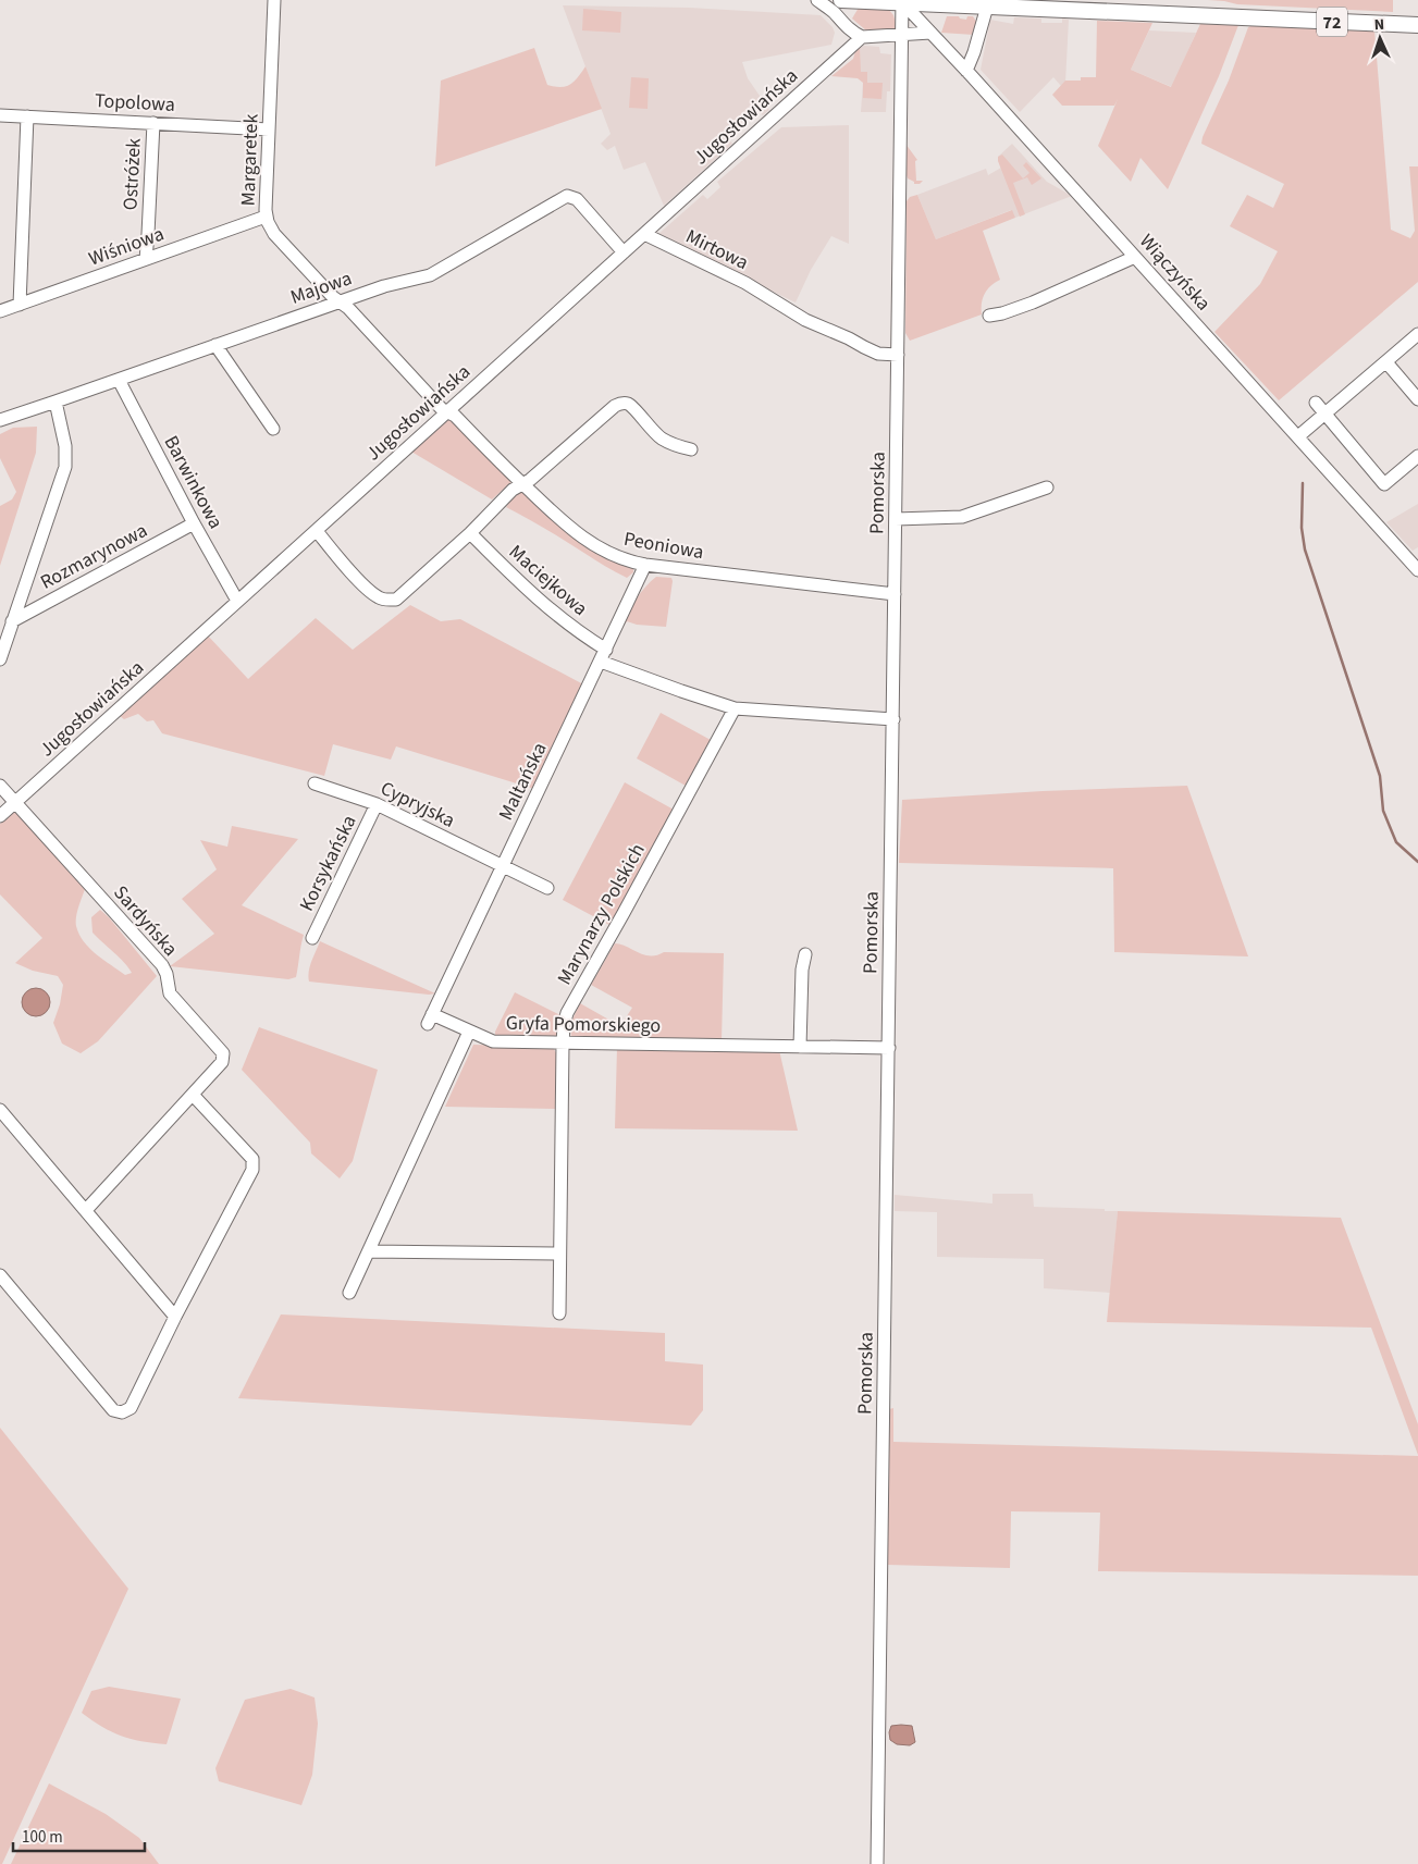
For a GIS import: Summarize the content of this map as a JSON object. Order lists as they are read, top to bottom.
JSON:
{
  "streets": {
    "main road": ["72"],
    "street": [
      "Topolowa",
      "Jugosłowiańska",
      "Margaretek",
      "Ostróżek",
      "Wiśniowa",
      "Mirtowa",
      "Wiączyńska",
      "Majowa",
      "Barwinkowa",
      "Pomorska",
      "Peoniowa",
      "Rozmarynowa",
      "Maciejkowa",
      "Maltańska",
      "Cypryjska",
      "Korsykańska",
      "Marynarzy Polskich",
      "Sardyńska",
      "Gryfa Pomorskiego"
    ]
  },
  "crossings": [
    ["72", "Wiączyńska"],
    ["72", "Pomorska"],
    ["Topolowa", "Margaretek"],
    ["Topolowa", "Ostróżek"],
    ["Jugosłowiańska", "Margaretek"],
    ["Jugosłowiańska", "Mirtowa"],
    ["Jugosłowiańska", "Majowa"],
    ["Jugosłowiańska", "Barwinkowa"],
    ["Jugosłowiańska", "Peoniowa"],
    ["Jugosłowiańska", "Sardyńska"],
    ["Margaretek", "Wiśniowa"],
    ["Margaretek", "Majowa"],
    ["Margaretek", "Peoniowa"],
    ["Ostróżek", "Wiśniowa"],
    ["Mirtowa", "Pomorska"],
    ["Wiączyńska", "Pomorska"],
    ["Majowa", "Barwinkowa"],
    ["Barwinkowa", "Rozmarynowa"],
    ["Pomorska", "Peoniowa"],
    ["Pomorska", "Gryfa Pomorskiego"],
    ["Peoniowa", "Maltańska"],
    ["Maciejkowa", "Maltańska"],
    ["Maltańska", "Cypryjska"],
    ["Maltańska", "Gryfa Pomorskiego"],
    ["Cypryjska", "Korsykańska"],
    ["Marynarzy Polskich", "Gryfa Pomorskiego"]
  ],
  "scale_bar": "100 m",
  "north": "top"
}
